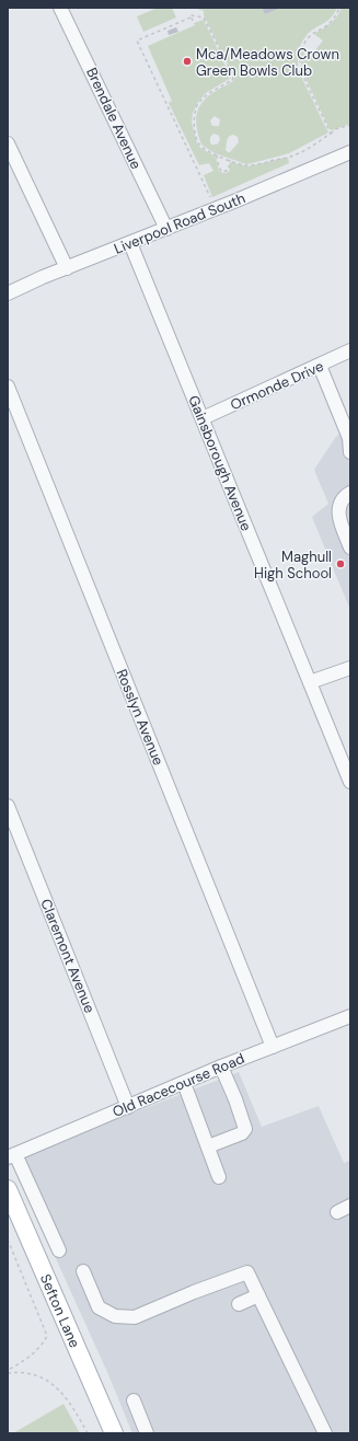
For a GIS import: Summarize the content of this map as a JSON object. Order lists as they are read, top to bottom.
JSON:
{
  "streets": {
    "main road": ["Sefton Lane"],
    "street": [
      "Brendale Avenue",
      "Liverpool Road South",
      "Ormonde Drive",
      "Gainsborough Avenue",
      "Rosslyn Avenue",
      "Claremont Avenue",
      "Old Racecourse Road"
    ]
  },
  "crossings": [
    ["Brendale Avenue", "Liverpool Road South"],
    ["Liverpool Road South", "Gainsborough Avenue"],
    ["Ormonde Drive", "Gainsborough Avenue"],
    ["Rosslyn Avenue", "Old Racecourse Road"],
    ["Claremont Avenue", "Old Racecourse Road"]
  ],
  "places": ["Mca/Meadows Crown Green Bowls Club", "Maghull High School"]
}
